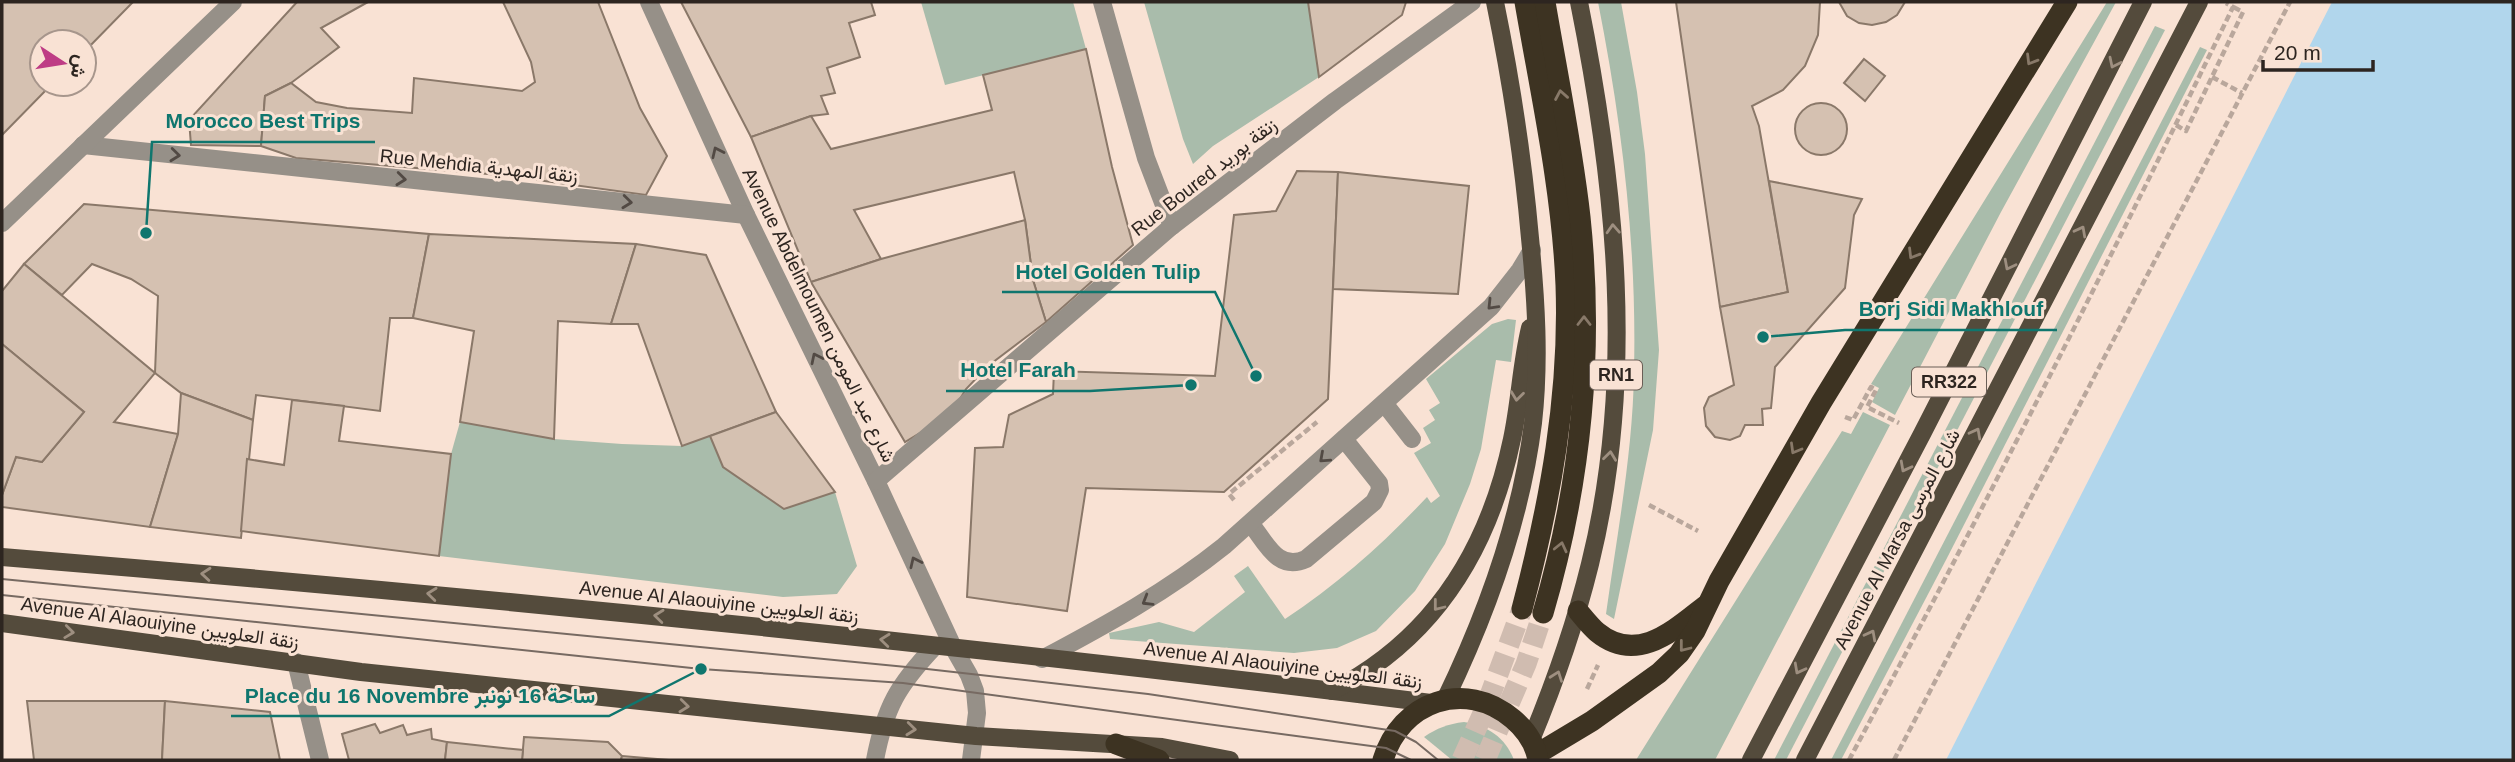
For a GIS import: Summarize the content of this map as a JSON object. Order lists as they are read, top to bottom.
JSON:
{
  "streets": {
    "main road": [
      "RN1",
      "RR322",
      "Avenue Al Marsa شارع المرسى",
      "Avenue Al Alaouiyine زنقة العلويين"
    ],
    "street": ["Rue Mehdia زنقة المهدية", "Rue Boured زنقة بوريد", "Avenue Abdelmoumen شارع عبد المومن"]
  },
  "crossings": [
    ["Rue Mehdia زنقة المهدية", "Avenue Abdelmoumen شارع عبد المومن"],
    ["Rue Boured زنقة بوريد", "Avenue Abdelmoumen شارع عبد المومن"],
    ["Avenue Abdelmoumen شارع عبد المومن", "Avenue Al Alaouiyine زنقة العلويين"]
  ],
  "one_way": ["Rue Mehdia زنقة المهدية", "Avenue Abdelmoumen شارع عبد المومن"],
  "places": [
    "Morocco Best Trips",
    "Borj Sidi Makhlouf",
    "Hotel Golden Tulip",
    "Hotel Farah",
    "Place du 16 Novembre ساحة 16 نونبر"
  ],
  "scale_bar": "20 m",
  "north": "right"
}
